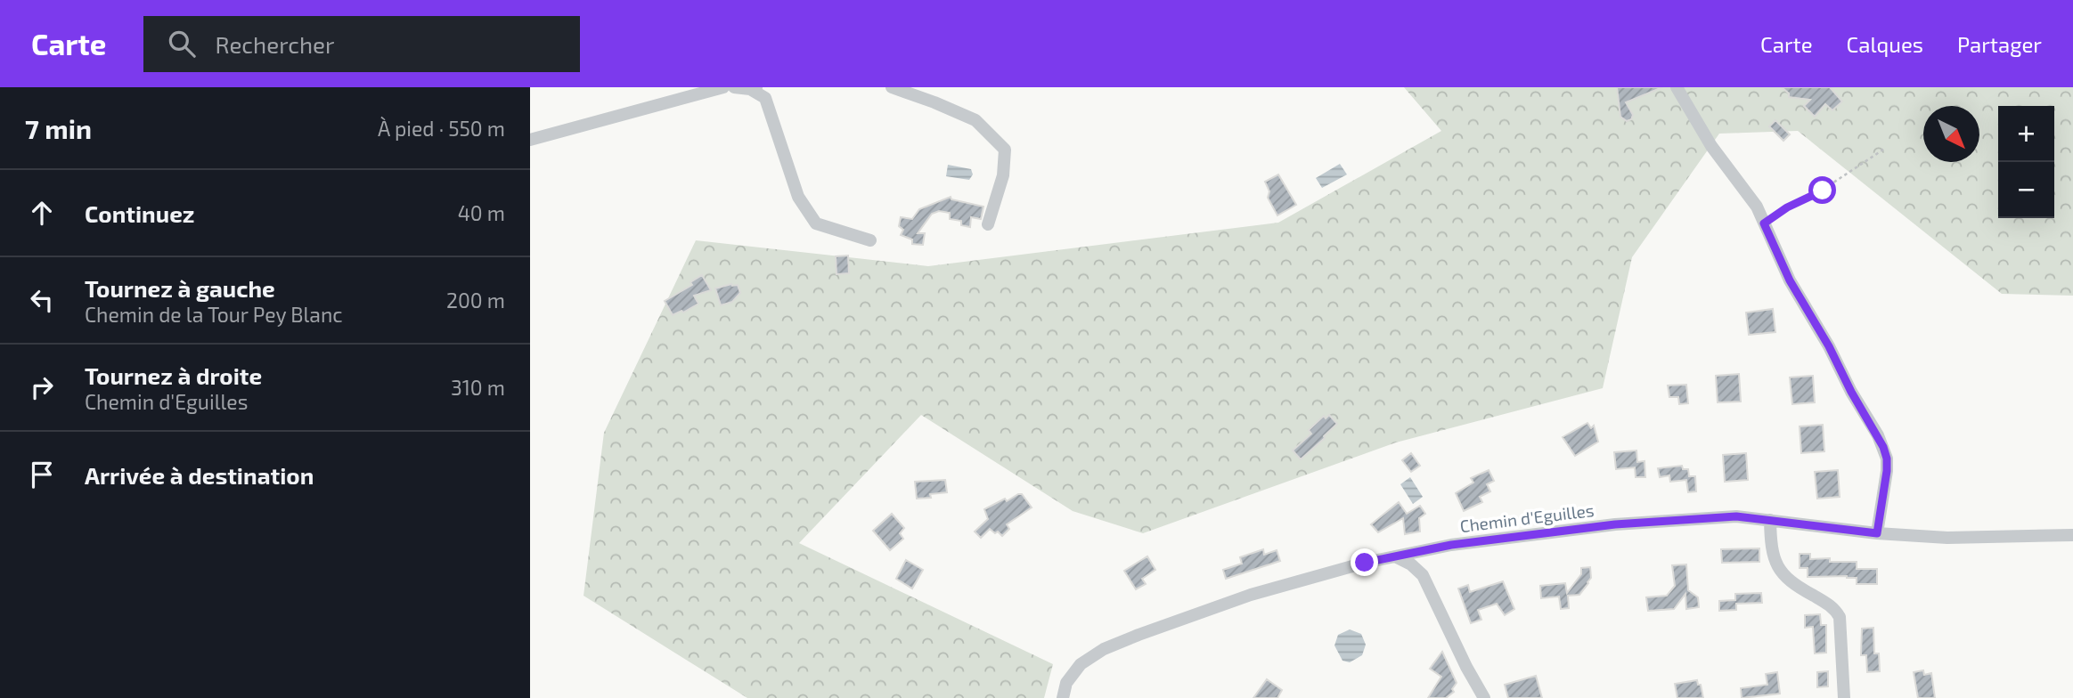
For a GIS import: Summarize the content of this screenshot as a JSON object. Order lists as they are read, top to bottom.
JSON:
{
  "streets": {
    "street": ["Chemin d'Eguilles"]
  },
  "north": "bottom right",
  "page": {
    "header": "Carte",
    "search": "Rechercher",
    "nav": ["Carte", "Calques", "Partager"],
    "heading": ["7 min", "À pied · 550 m"],
    "map_buttons": ["+", "−"],
    "list": [
      ["Continuez", "40 m"],
      ["Tournez à gauche", "Chemin de la Tour Pey Blanc", "200 m"],
      ["Tournez à droite", "Chemin d'Eguilles", "310 m"],
      "Arrivée à destination"
    ]
  }
}
